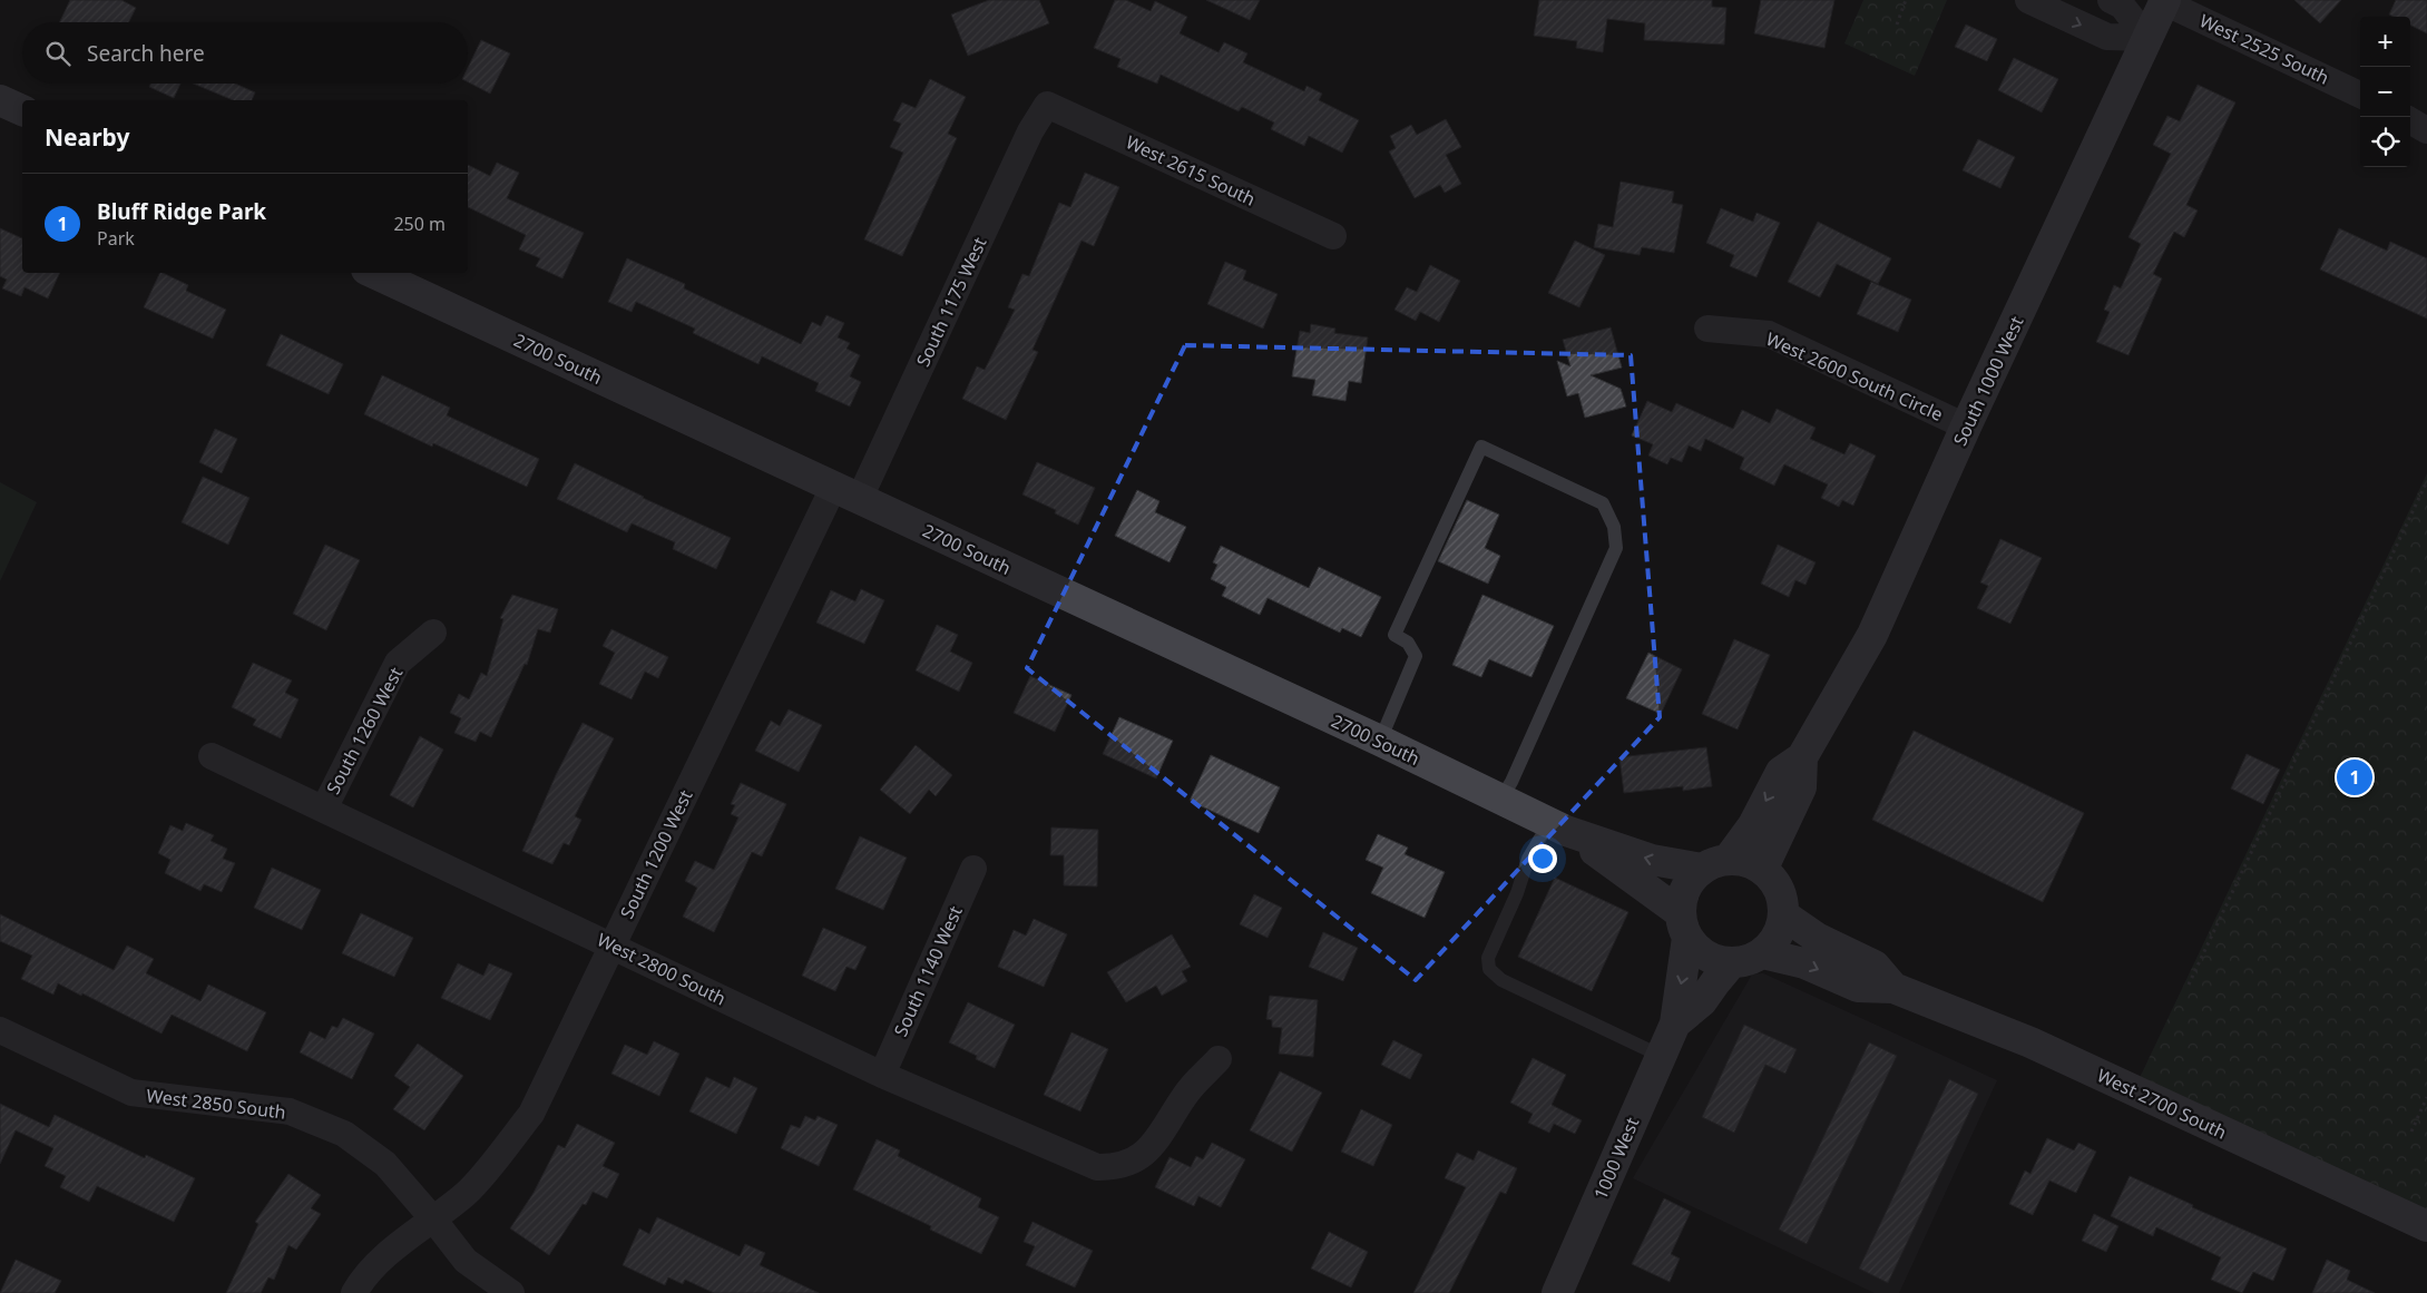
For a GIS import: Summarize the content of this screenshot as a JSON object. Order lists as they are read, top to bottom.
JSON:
{
  "streets": {
    "main road": [
      "2700 South",
      "South 1000 West",
      "West 2700 South",
      "1000 West"
    ],
    "street": [
      "West 2525 South",
      "West 2615 South",
      "South 1175 West",
      "West 2600 South Circle",
      "South 1260 West",
      "South 1200 West",
      "West 2800 South",
      "South 1140 West",
      "West 2850 South"
    ]
  },
  "crossings": [
    ["West 2525 South", "South 1000 West"],
    ["West 2615 South", "South 1175 West"],
    ["South 1175 West", "2700 South"],
    ["South 1175 West", "South 1200 West"],
    ["2700 South", "South 1200 West"],
    ["West 2600 South Circle", "South 1000 West"],
    ["South 1000 West", "West 2700 South"],
    ["South 1260 West", "West 2800 South"],
    ["South 1200 West", "West 2800 South"],
    ["South 1200 West", "West 2850 South"],
    ["West 2800 South", "South 1140 West"]
  ],
  "page": {
    "map_buttons": ["+", "−"],
    "search": "Search here",
    "heading": "Nearby",
    "list": [
      {
        "mark": "1",
        "name": "Bluff Ridge Park",
        "note": "Park",
        "value": "250 m"
      }
    ],
    "pins": "1"
  }
}
